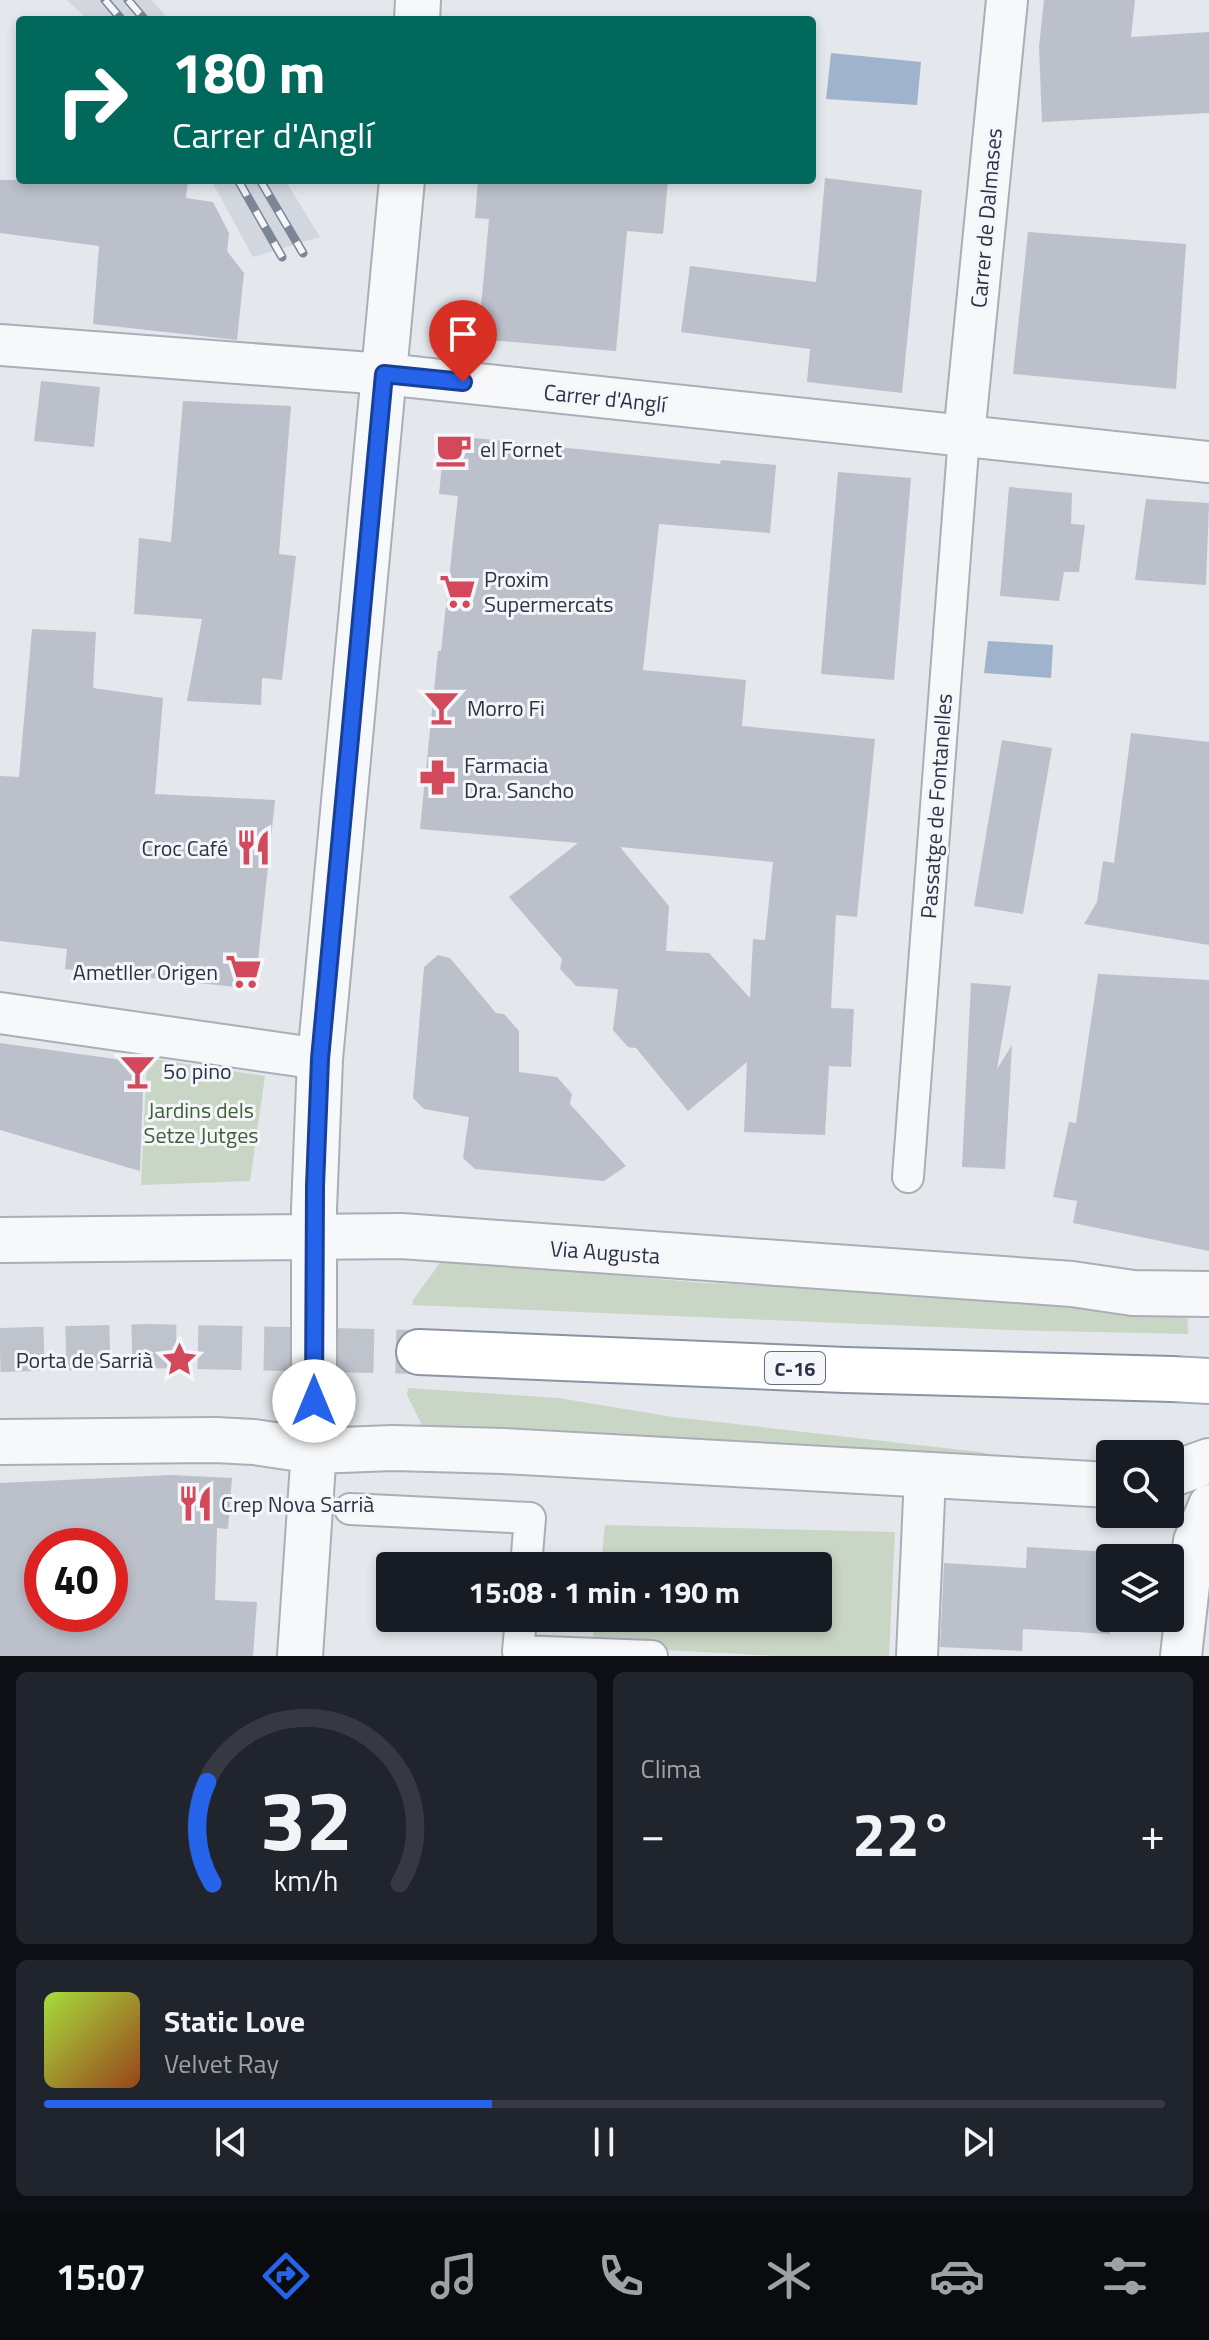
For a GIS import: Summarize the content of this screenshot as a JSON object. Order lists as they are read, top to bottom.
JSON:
{
  "streets": {
    "highway": ["C-16"],
    "street": [
      "Carrer de Dalmases",
      "Carrer d'Anglí",
      "Passatge de Fontanelles",
      "Via Augusta"
    ]
  },
  "crossings": [
    ["Carrer de Dalmases", "Carrer d'Anglí"],
    ["Carrer de Dalmases", "Passatge de Fontanelles"],
    ["Carrer d'Anglí", "Passatge de Fontanelles"]
  ],
  "parks": ["Jardins dels Setze Jutges"],
  "places": {
    "cafe": ["el Fornet"],
    "supermarket": ["Proxim Supermercats", "Ametller Origen"],
    "bar": ["Morro Fi", "5o pino"],
    "pharmacy": ["Farmacia Dra. Sancho"],
    "restaurant": ["Croc Café", "Crep Nova Sarrià"],
    "place": ["Porta de Sarrià"]
  },
  "page": {
    "turn": ["180 m", "Carrer d'Anglí"],
    "limit": "40",
    "trip": "15:08 · 1 min · 190 m",
    "tile": "Clima",
    "heat": ["−", "22°", "+"],
    "song": ["Static Love", "Velvet Ray"],
    "tabs": "15:07",
    "gauge": ["32", "km/h"]
  }
}
